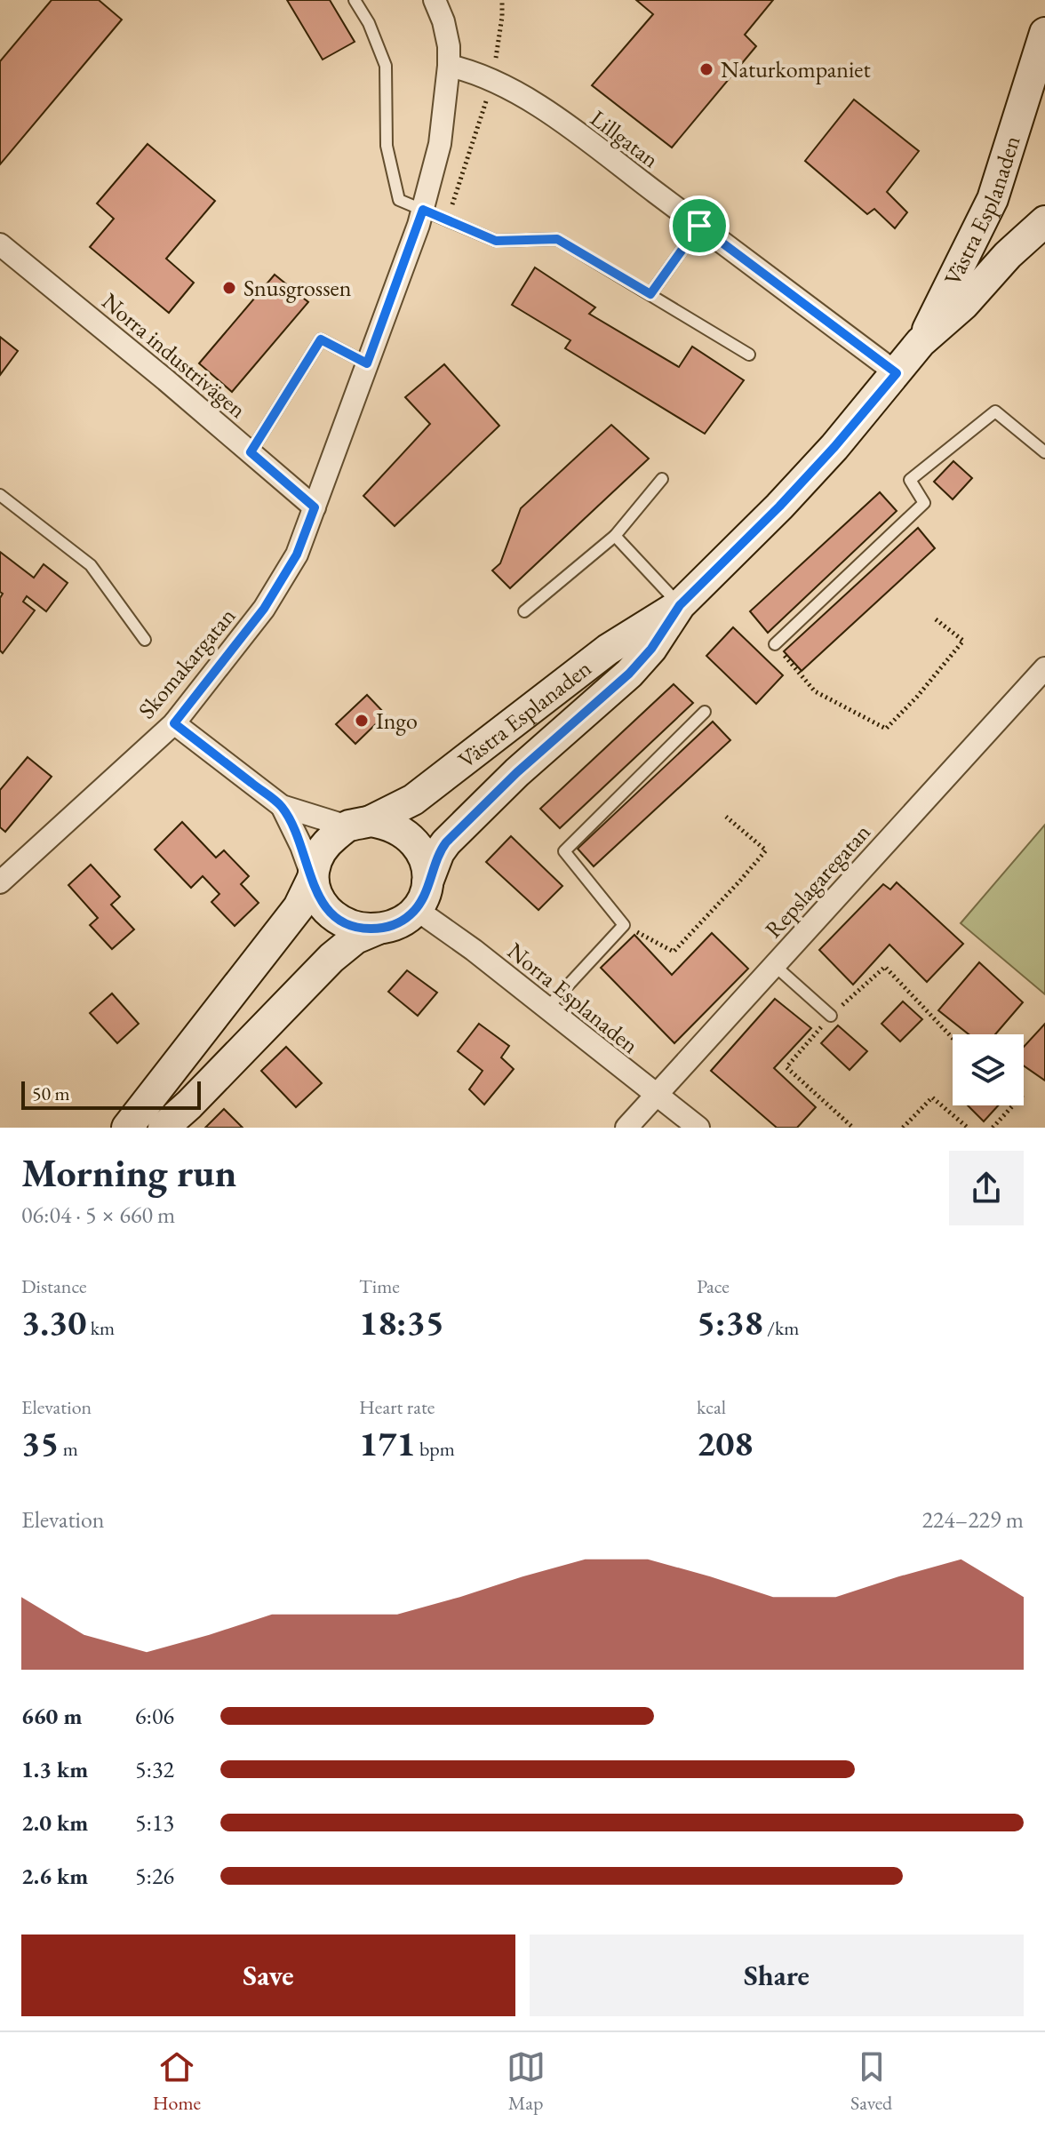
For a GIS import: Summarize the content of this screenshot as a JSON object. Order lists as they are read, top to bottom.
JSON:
{
  "streets": {
    "street": [
      "Lillgatan",
      "Västra Esplanaden",
      "Norra industrivägen",
      "Skomakargatan",
      "Repslagaregatan",
      "Norra Esplanaden"
    ]
  },
  "crossings": [
    ["Lillgatan", "Västra Esplanaden"],
    ["Lillgatan", "Skomakargatan"],
    ["Västra Esplanaden", "Norra Esplanaden"],
    ["Norra industrivägen", "Skomakargatan"],
    ["Repslagaregatan", "Norra Esplanaden"]
  ],
  "places": ["Naturkompaniet", "Snusgrossen", "Ingo"],
  "scale_bar": "50 m",
  "page": {
    "scale": "50 m",
    "heading": ["Morning run", "06:04 · 5 × 660 m"],
    "stats": [
      ["Distance", "3.30 km"],
      ["Time", "18:35"],
      ["Pace", "5:38 /km"],
      ["Elevation", "35 m"],
      ["Heart rate", "171 bpm"],
      ["kcal", "208"]
    ],
    "chart": ["Elevation", "224–229 m"],
    "list": [
      {
        "name": "660 m",
        "note": "6:06"
      },
      {
        "name": "1.3 km",
        "note": "5:32"
      },
      {
        "name": "2.0 km",
        "note": "5:13"
      },
      {
        "name": "2.6 km",
        "note": "5:26"
      }
    ],
    "buttons": ["Save", "Share"],
    "tabs": ["Home", "Map", "Saved"]
  }
}
